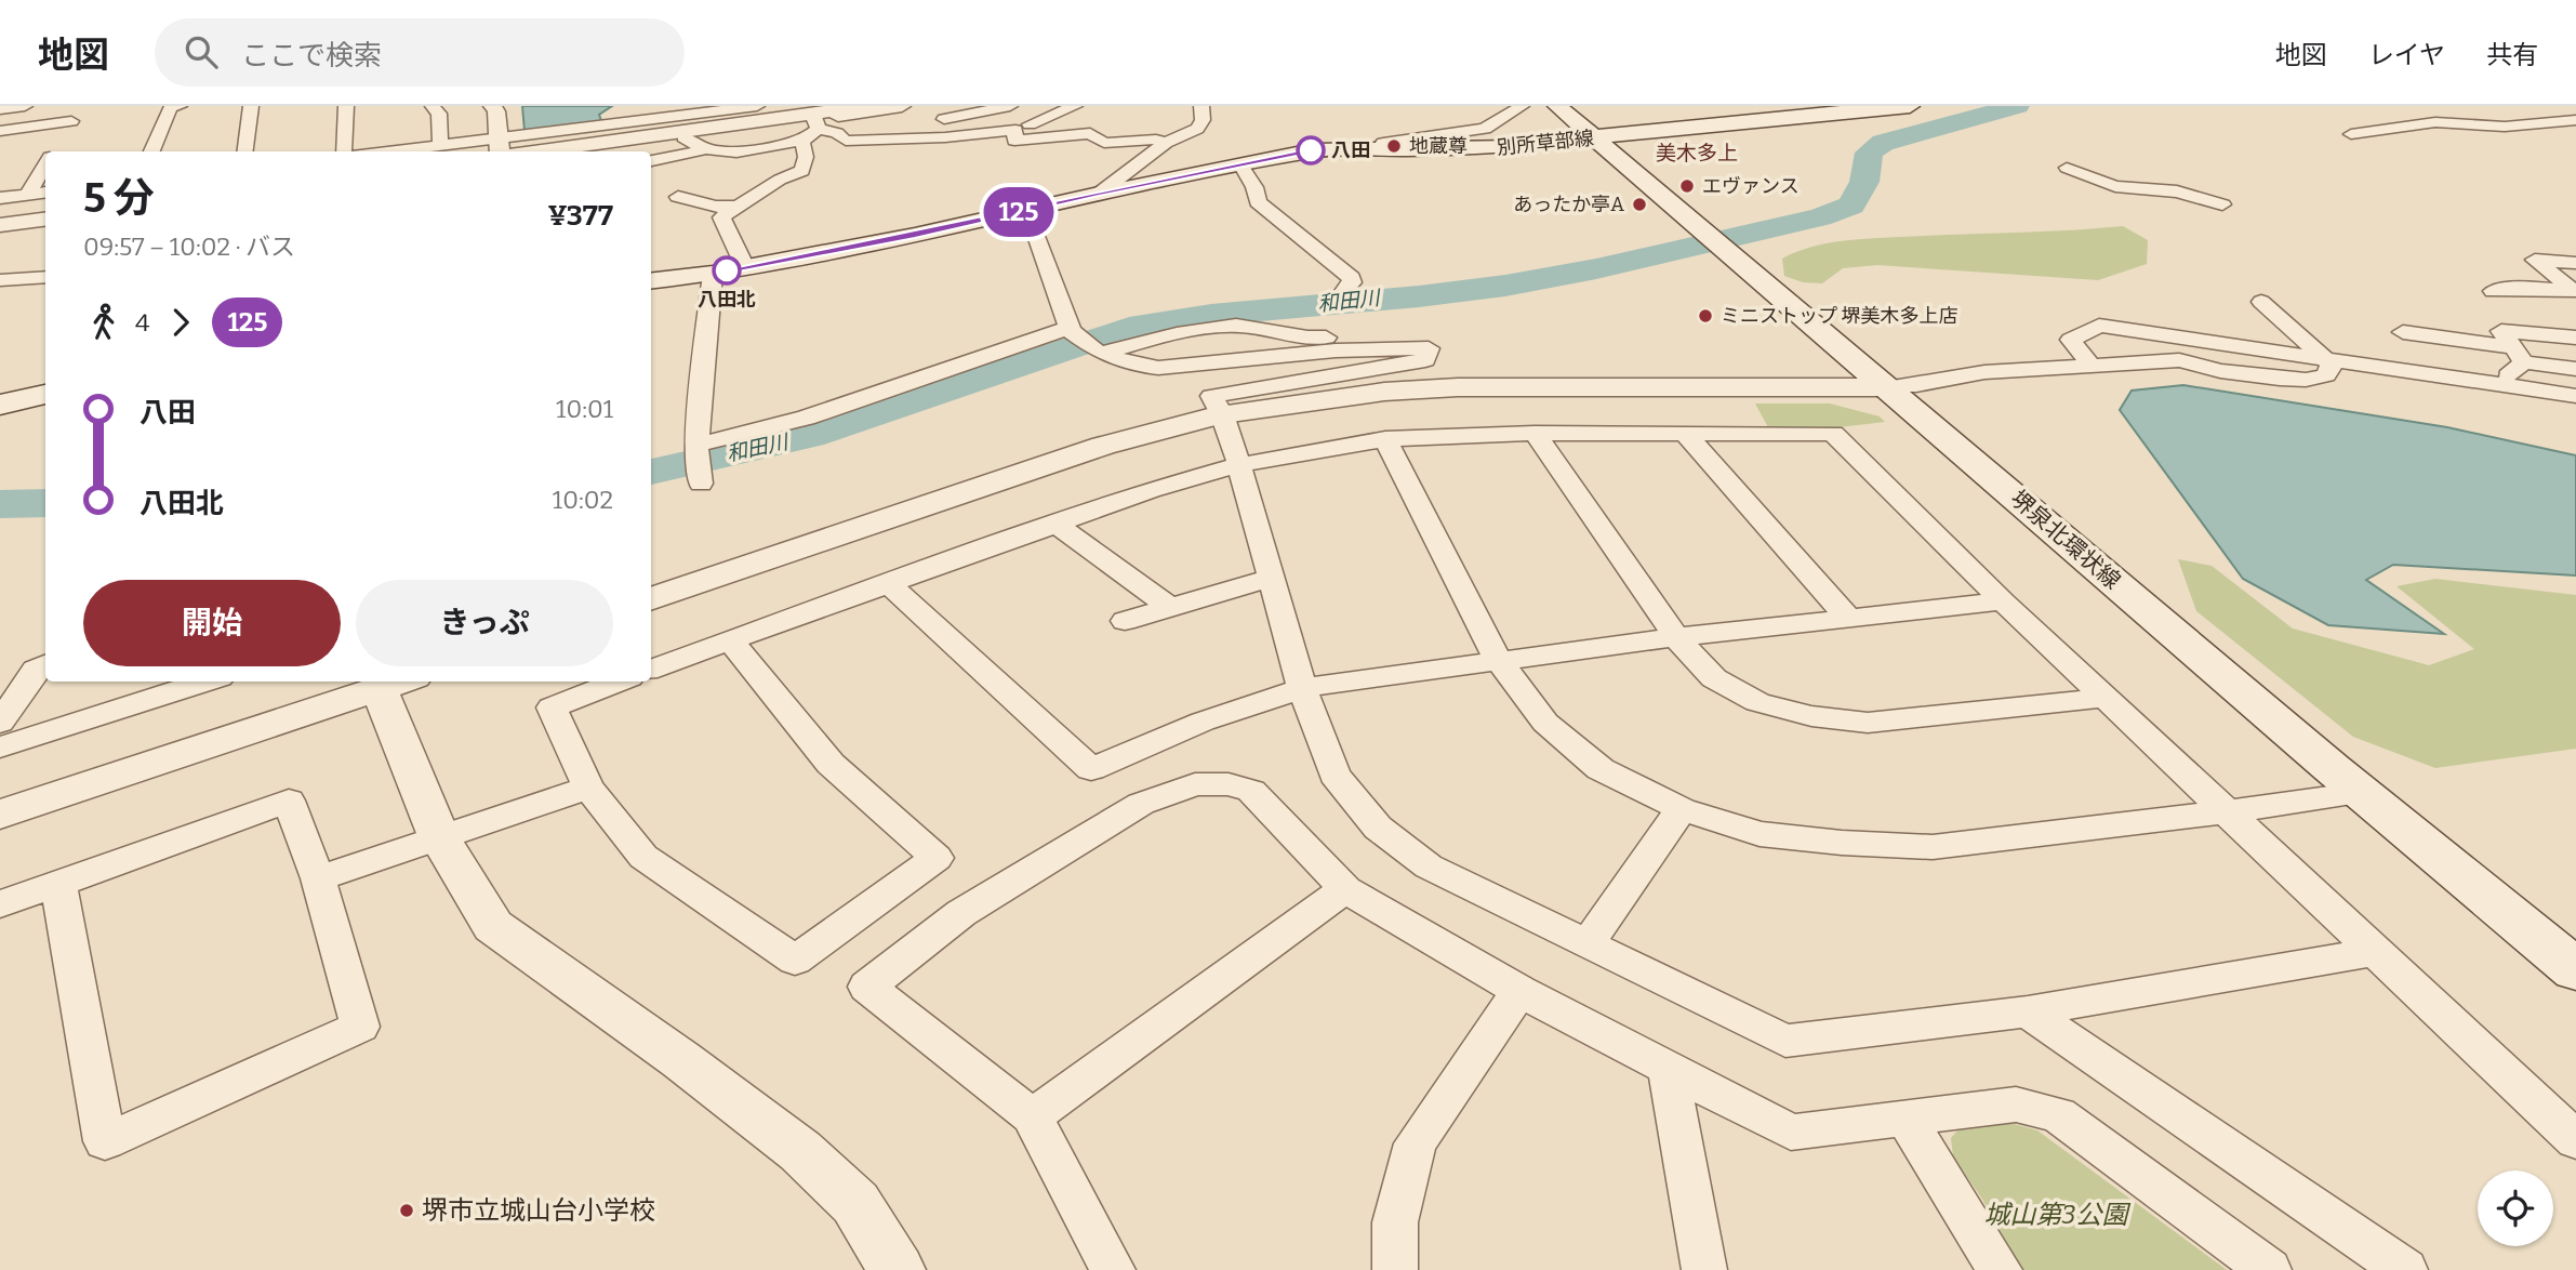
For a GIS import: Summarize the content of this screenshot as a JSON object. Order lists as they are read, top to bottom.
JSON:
{
  "streets": {
    "main road": ["別所草部線", "堺泉北環状線"]
  },
  "crossings": [
    ["別所草部線", "堺泉北環状線"]
  ],
  "districts": ["美木多上"],
  "water": ["和田川"],
  "parks": ["城山第3公園"],
  "places": [
    "地蔵尊",
    "八田",
    "エヴァンス",
    "あったか亭A",
    "八田北",
    "ミニストップ 堺美木多上店",
    "堺市立城山台小学校"
  ],
  "lines": ["bus line 125"],
  "page": {
    "header": "地図",
    "search": "ここで検索",
    "nav": ["地図", "レイヤ", "共有"],
    "on_map": "125",
    "heading": ["5 分", "09:57 – 10:02 · バス", "¥377"],
    "legs": ["4", "125"],
    "list": [
      {
        "name": "八田",
        "value": "10:01"
      },
      {
        "name": "八田北",
        "value": "10:02"
      }
    ],
    "buttons": ["開始", "きっぷ"]
  }
}
